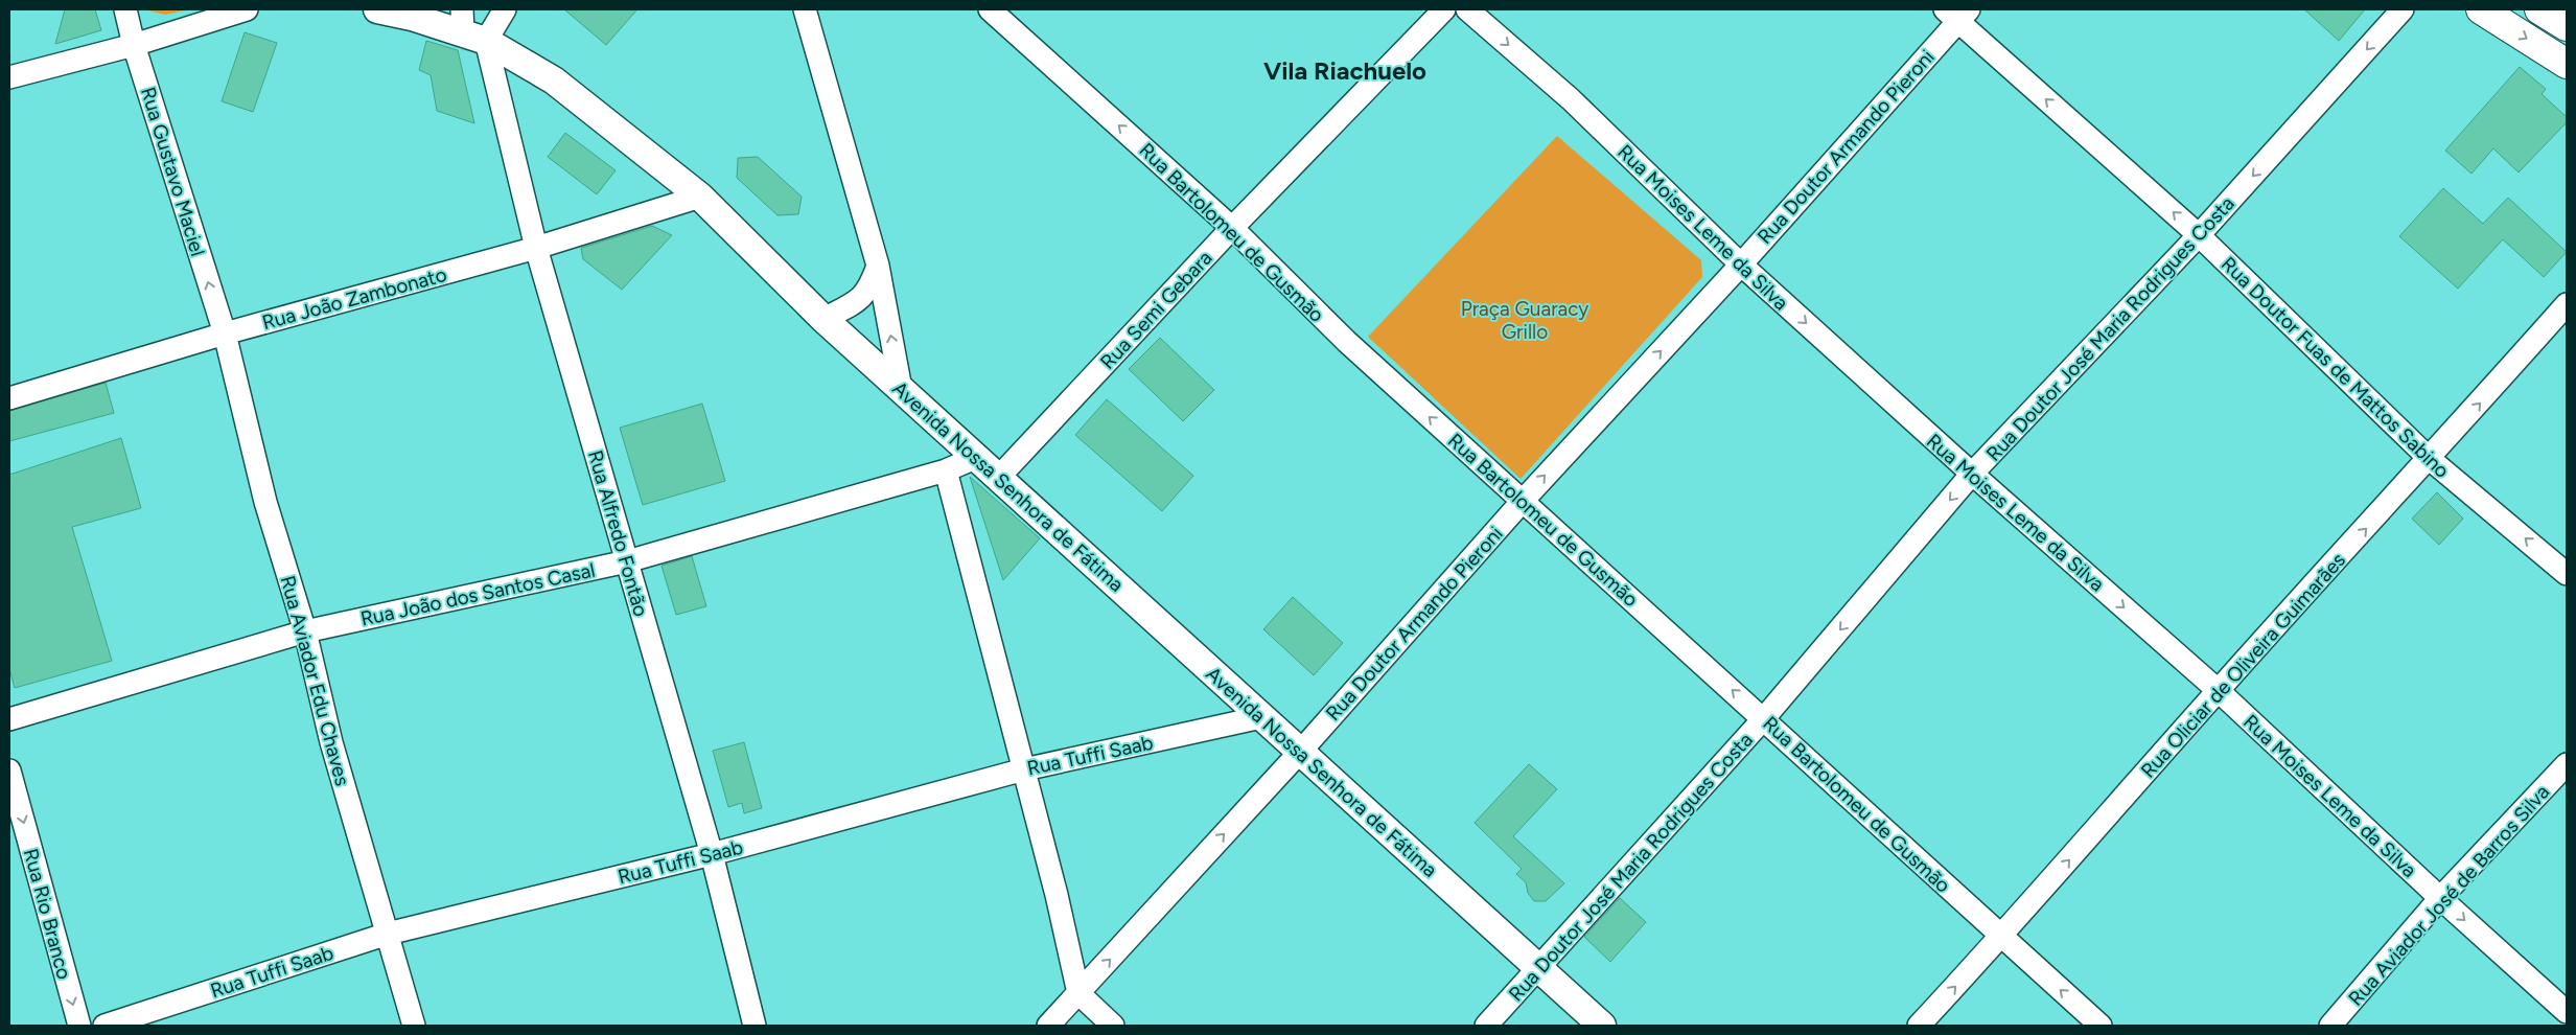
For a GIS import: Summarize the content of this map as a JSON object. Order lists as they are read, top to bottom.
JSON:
{
  "streets": {
    "street": [
      "Rua Doutor Armando Pieroni",
      "Rua Gustavo Maciel",
      "Rua Moises Leme da Silva",
      "Rua Bartolomeu de Gusmão",
      "Rua João Zambonato",
      "Rua Semi Gebara",
      "Rua Doutor José Maria Rodrigues Costa",
      "Rua Doutor Fuas de Mattos Sabino",
      "Avenida Nossa Senhora de Fátima",
      "Rua Alfredo Fontão",
      "Rua João dos Santos Casal",
      "Rua Oliciar de Oliveira Guimarães",
      "Rua Aviador Edu Chaves",
      "Rua Tuffi Saab",
      "Rua Aviador José de Barros Silva",
      "Rua Rio Branco"
    ]
  },
  "crossings": [
    ["Rua Doutor Armando Pieroni", "Rua Moises Leme da Silva"],
    ["Rua Doutor Armando Pieroni", "Rua Bartolomeu de Gusmão"],
    ["Rua Doutor Armando Pieroni", "Rua Doutor Fuas de Mattos Sabino"],
    ["Rua Doutor Armando Pieroni", "Avenida Nossa Senhora de Fátima"],
    ["Rua Gustavo Maciel", "Rua João Zambonato"],
    ["Rua Gustavo Maciel", "Rua Aviador Edu Chaves"],
    ["Rua Moises Leme da Silva", "Rua Doutor José Maria Rodrigues Costa"],
    ["Rua Moises Leme da Silva", "Rua Oliciar de Oliveira Guimarães"],
    ["Rua Moises Leme da Silva", "Rua Aviador José de Barros Silva"],
    ["Rua Bartolomeu de Gusmão", "Rua Semi Gebara"],
    ["Rua Bartolomeu de Gusmão", "Rua Doutor José Maria Rodrigues Costa"],
    ["Rua Bartolomeu de Gusmão", "Rua Oliciar de Oliveira Guimarães"],
    ["Rua João Zambonato", "Avenida Nossa Senhora de Fátima"],
    ["Rua João Zambonato", "Rua Alfredo Fontão"],
    ["Rua João Zambonato", "Rua Aviador Edu Chaves"],
    ["Rua Semi Gebara", "Avenida Nossa Senhora de Fátima"],
    ["Rua Doutor José Maria Rodrigues Costa", "Rua Doutor Fuas de Mattos Sabino"],
    ["Rua Doutor José Maria Rodrigues Costa", "Avenida Nossa Senhora de Fátima"],
    ["Rua Doutor Fuas de Mattos Sabino", "Rua Oliciar de Oliveira Guimarães"],
    ["Avenida Nossa Senhora de Fátima", "Rua Alfredo Fontão"],
    ["Avenida Nossa Senhora de Fátima", "Rua João dos Santos Casal"],
    ["Avenida Nossa Senhora de Fátima", "Rua Tuffi Saab"],
    ["Rua Alfredo Fontão", "Rua João dos Santos Casal"],
    ["Rua Alfredo Fontão", "Rua Tuffi Saab"],
    ["Rua João dos Santos Casal", "Rua Aviador Edu Chaves"],
    ["Rua Aviador Edu Chaves", "Rua Tuffi Saab"]
  ],
  "one_way": [
    "Rua Doutor Armando Pieroni",
    "Rua Gustavo Maciel",
    "Rua Moises Leme da Silva",
    "Rua Bartolomeu de Gusmão",
    "Rua Doutor José Maria Rodrigues Costa",
    "Rua Doutor Fuas de Mattos Sabino",
    "Rua Oliciar de Oliveira Guimarães",
    "Rua Rio Branco"
  ],
  "districts": ["Vila Riachuelo"],
  "parks": ["Praça Guaracy Grillo"]
}
